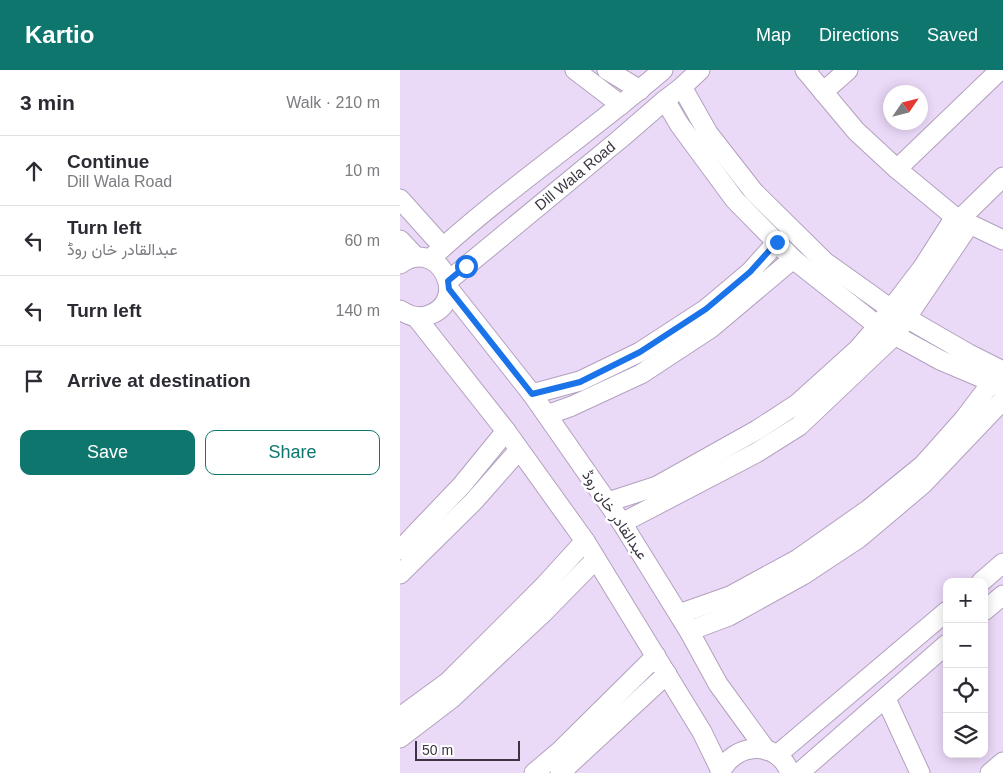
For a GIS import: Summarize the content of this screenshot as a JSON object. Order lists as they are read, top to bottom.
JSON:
{
  "streets": {
    "street": ["Dill Wala Road", "عبدالقادر خان روڈ"]
  },
  "crossings": [
    ["Dill Wala Road", "عبدالقادر خان روڈ"]
  ],
  "scale_bar": "50 m",
  "north": "top right",
  "page": {
    "header": "Kartio",
    "nav": ["Map", "Directions", "Saved"],
    "heading": ["3 min", "Walk · 210 m"],
    "list": [
      ["Continue", "Dill Wala Road", "10 m"],
      ["Turn left", "عبدالقادر خان روڈ", "60 m"],
      ["Turn left", "140 m"],
      "Arrive at destination"
    ],
    "buttons": ["Save", "Share"],
    "map_buttons": ["+", "−"],
    "scale": "50 m"
  }
}
